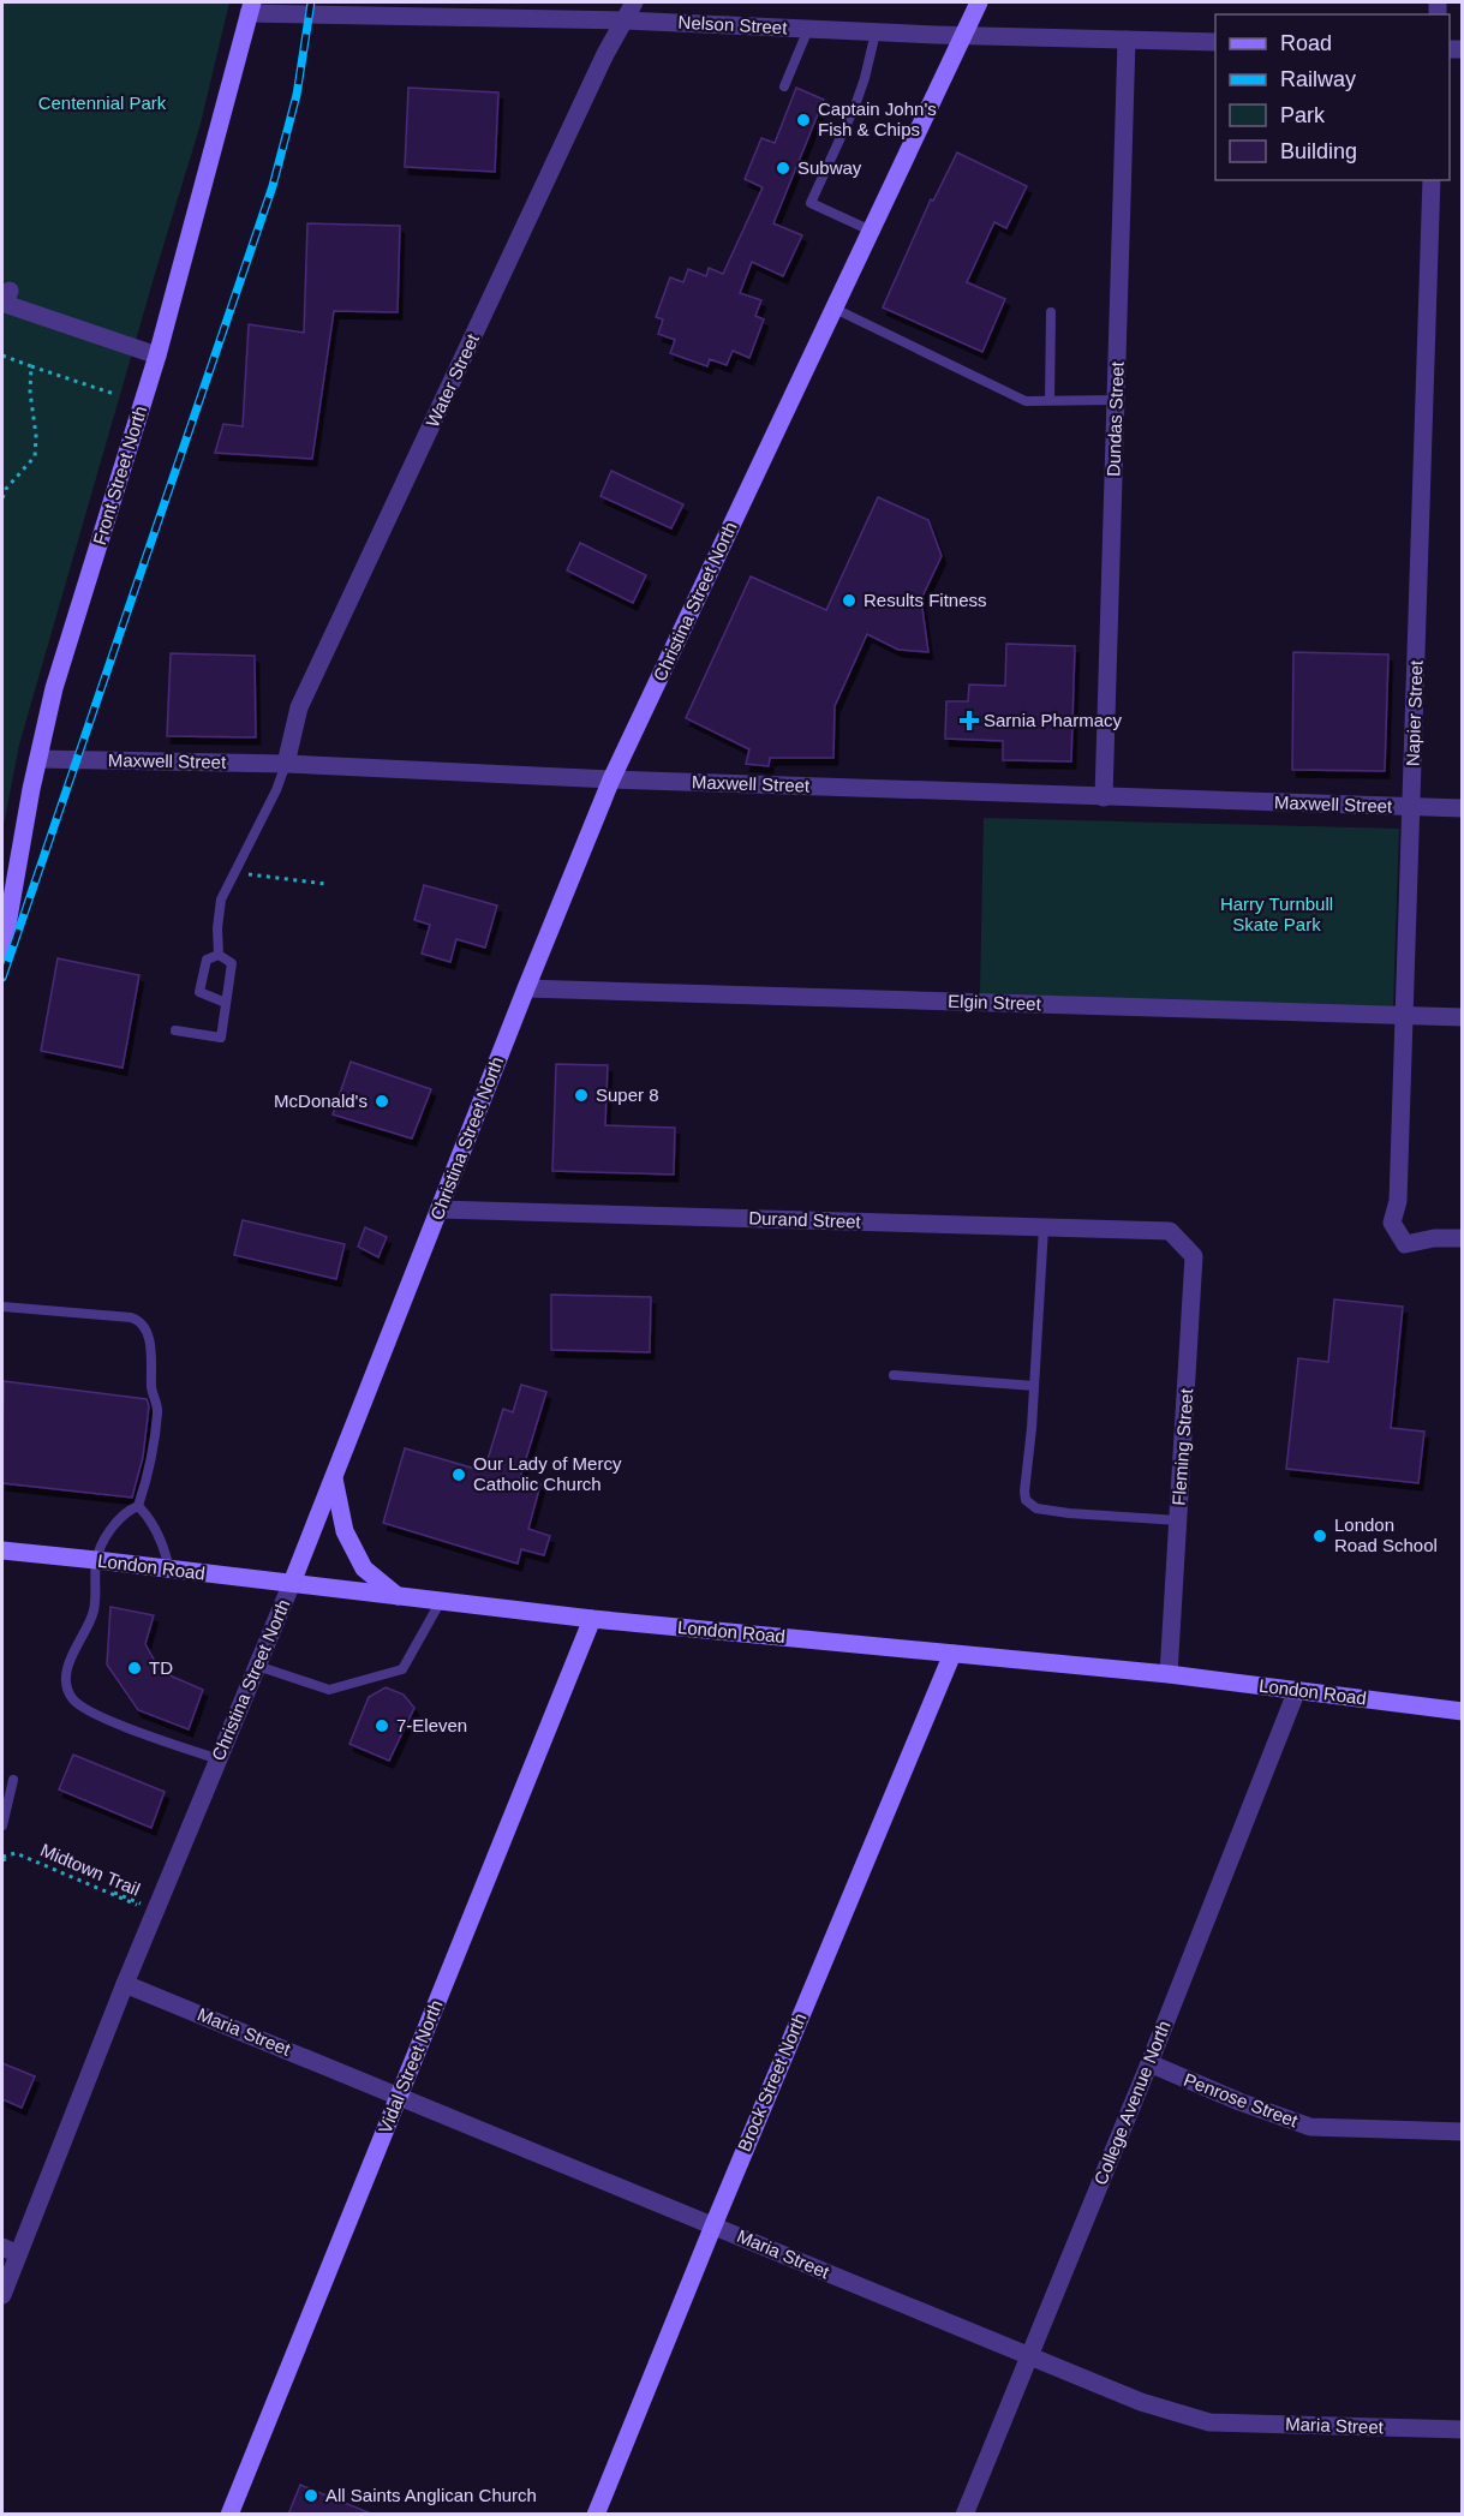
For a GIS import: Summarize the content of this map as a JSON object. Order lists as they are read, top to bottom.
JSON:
{
  "streets": {
    "main road": [
      "Front Street North",
      "Christina Street North",
      "London Road",
      "Vidal Street North",
      "Brock Street North"
    ],
    "street": [
      "Nelson Street",
      "Water Street",
      "Dundas Street",
      "Napier Street",
      "Maxwell Street",
      "Elgin Street",
      "Durand Street",
      "Fleming Street",
      "Maria Street",
      "Penrose Street",
      "College Avenue North"
    ],
    "path": ["Midtown Trail"]
  },
  "crossings": [
    ["Nelson Street", "Water Street"],
    ["Nelson Street", "Dundas Street"],
    ["Nelson Street", "Front Street North"],
    ["Nelson Street", "Christina Street North"],
    ["Water Street", "Maxwell Street"],
    ["Dundas Street", "Maxwell Street"],
    ["Front Street North", "Maxwell Street"],
    ["Christina Street North", "Maxwell Street"],
    ["Christina Street North", "Elgin Street"],
    ["Christina Street North", "Durand Street"],
    ["Christina Street North", "London Road"],
    ["Christina Street North", "Midtown Trail"],
    ["Christina Street North", "Maria Street"],
    ["Napier Street", "Maxwell Street"],
    ["Napier Street", "Elgin Street"],
    ["Durand Street", "Fleming Street"],
    ["Fleming Street", "London Road"],
    ["London Road", "Vidal Street North"],
    ["London Road", "Brock Street North"],
    ["London Road", "College Avenue North"],
    ["Maria Street", "Vidal Street North"],
    ["Maria Street", "Brock Street North"],
    ["Maria Street", "College Avenue North"],
    ["Penrose Street", "College Avenue North"]
  ],
  "parks": ["Centennial Park", "Harry Turnbull Skate Park"],
  "places": {
    "other": [
      "Captain John's Fish & Chips",
      "Subway",
      "Results Fitness",
      "Super 8",
      "McDonald's",
      "Our Lady of Mercy Catholic Church",
      "London Road School",
      "TD",
      "7-Eleven",
      "All Saints Anglican Church"
    ],
    "health": ["Sarnia Pharmacy"]
  },
  "legend": [
    "Road",
    "Railway",
    "Park",
    "Building"
  ]
}
